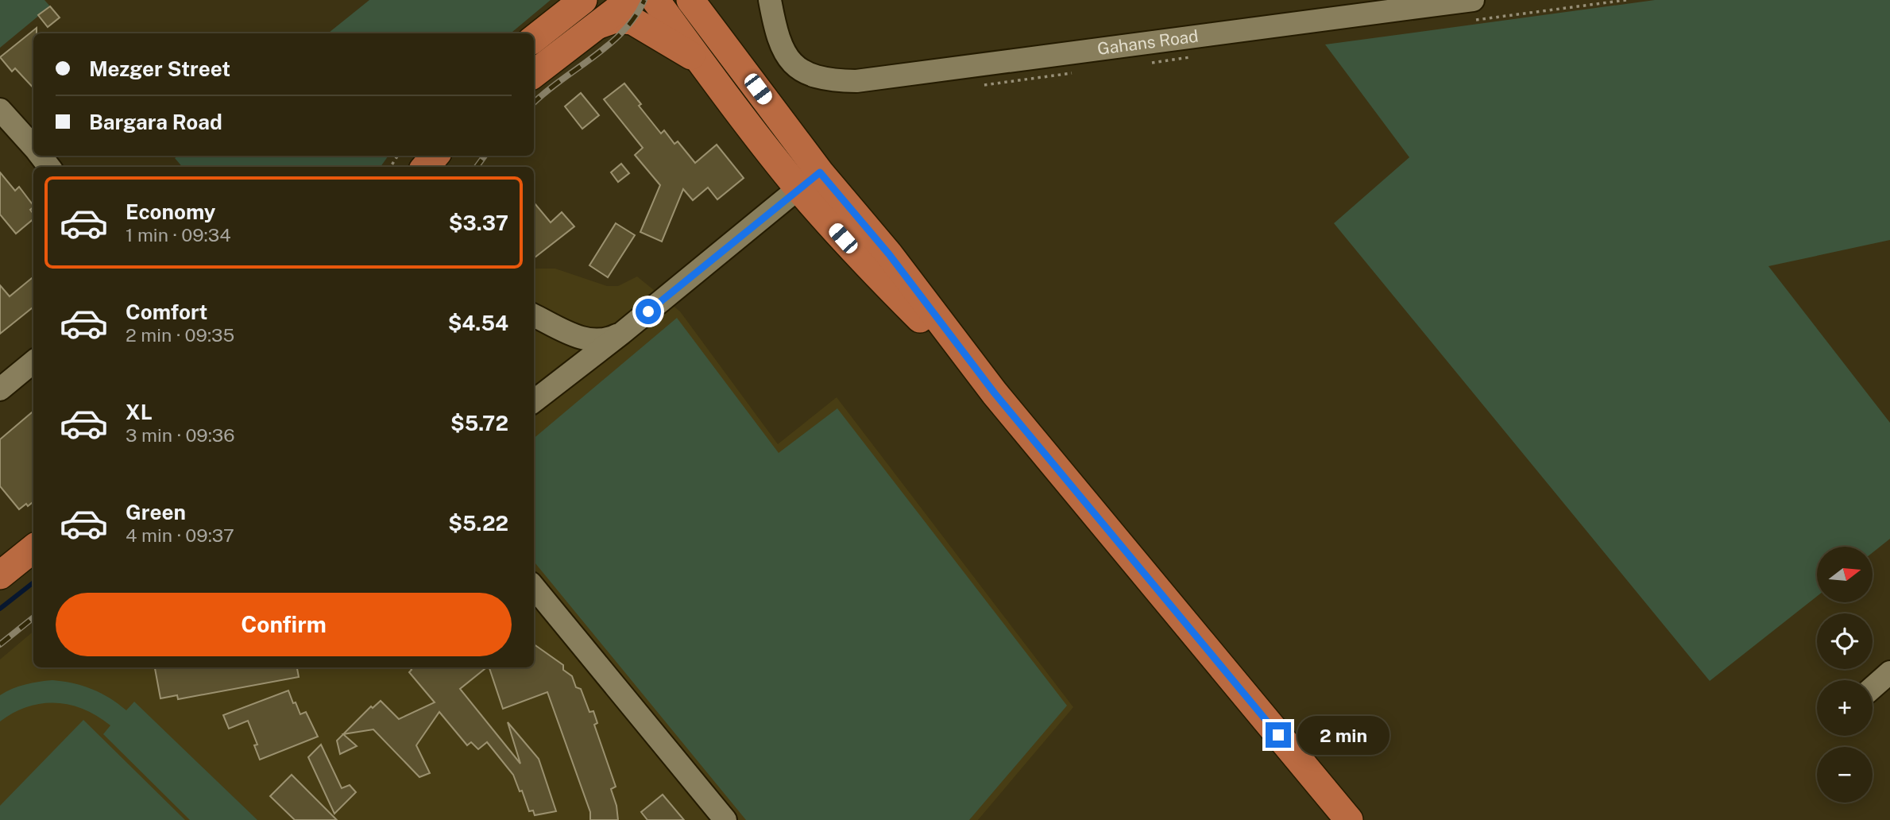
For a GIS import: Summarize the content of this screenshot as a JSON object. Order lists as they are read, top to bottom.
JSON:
{
  "streets": {
    "street": ["Gahans Road"]
  },
  "north": "right",
  "page": {
    "banner": ["Mezger Street", "Bargara Road"],
    "list": [
      {
        "name": "Economy",
        "note": "1 min · 09:34",
        "value": "$3.37"
      },
      {
        "name": "Comfort",
        "note": "2 min · 09:35",
        "value": "$4.54"
      },
      {
        "name": "XL",
        "note": "3 min · 09:36",
        "value": "$5.72"
      },
      {
        "name": "Green",
        "note": "4 min · 09:37",
        "value": "$5.22"
      }
    ],
    "map_buttons": ["+", "−"],
    "buttons": "Confirm",
    "bubble": "2 min"
  }
}
